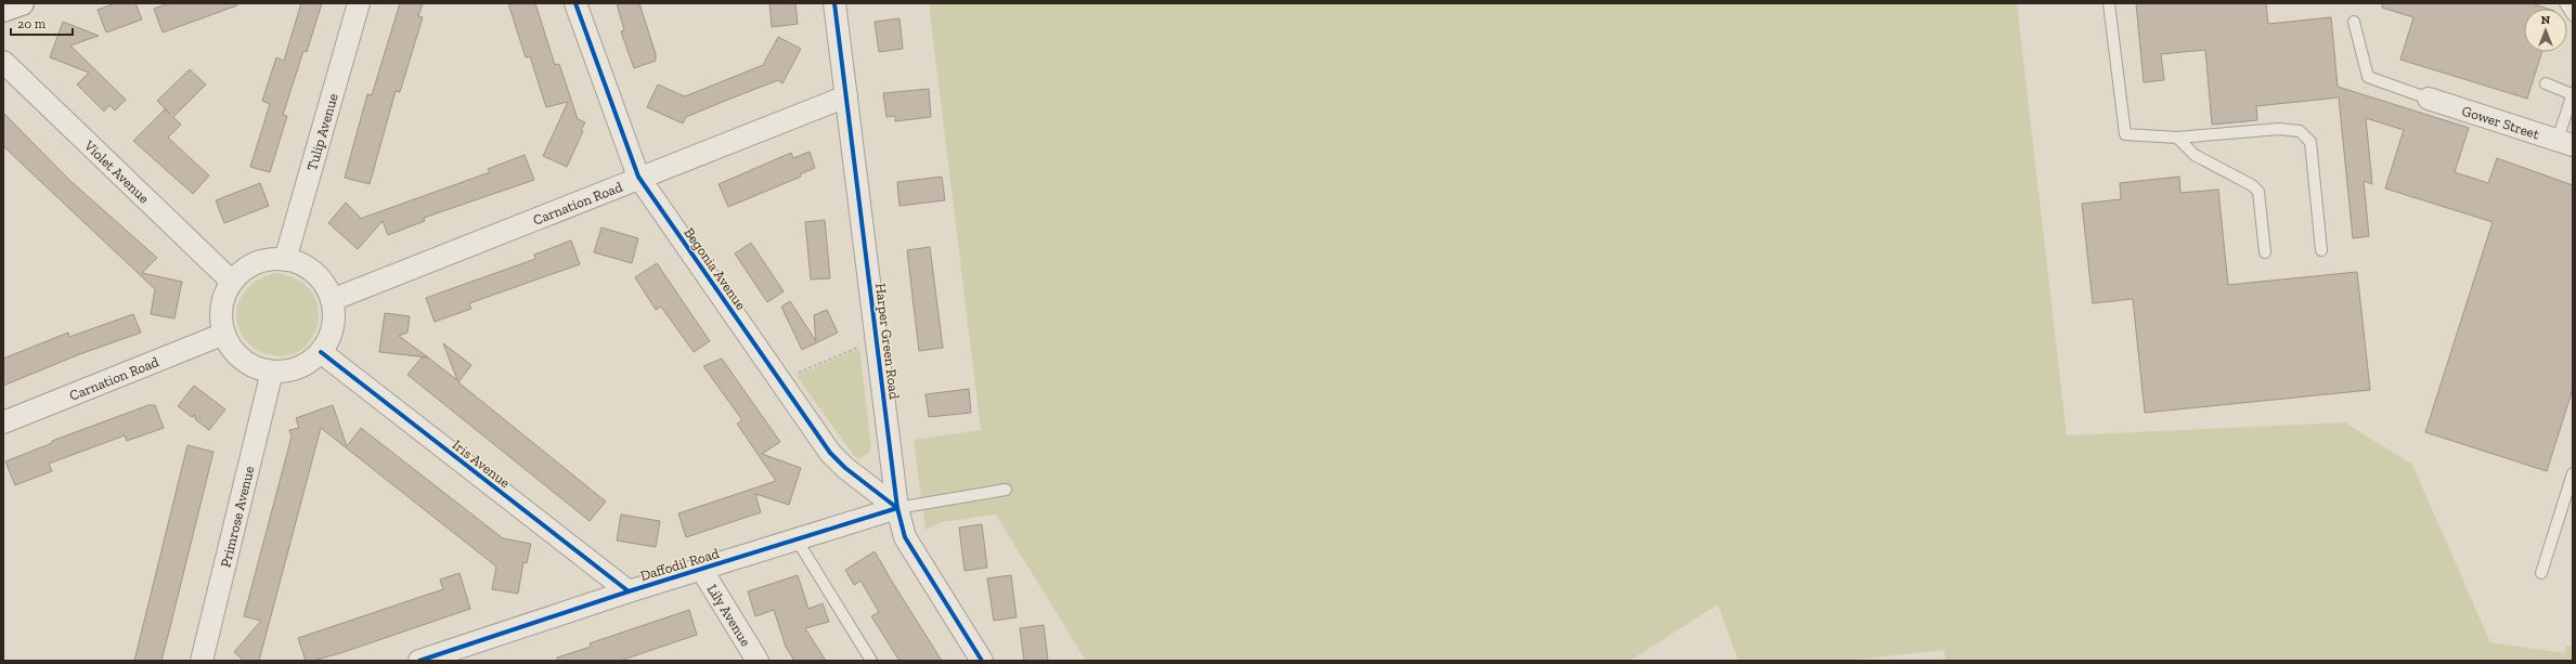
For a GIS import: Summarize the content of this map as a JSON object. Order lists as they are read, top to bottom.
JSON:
{
  "streets": {
    "street": [
      "Gower Street",
      "Tulip Avenue",
      "Violet Avenue",
      "Carnation Road",
      "Begonia Avenue",
      "Harper Green Road",
      "Iris Avenue",
      "Primrose Avenue",
      "Daffodil Road",
      "Lily Avenue"
    ]
  },
  "crossings": [
    ["Tulip Avenue", "Violet Avenue"],
    ["Tulip Avenue", "Carnation Road"],
    ["Tulip Avenue", "Iris Avenue"],
    ["Tulip Avenue", "Primrose Avenue"],
    ["Violet Avenue", "Carnation Road"],
    ["Violet Avenue", "Iris Avenue"],
    ["Violet Avenue", "Primrose Avenue"],
    ["Carnation Road", "Begonia Avenue"],
    ["Carnation Road", "Harper Green Road"],
    ["Carnation Road", "Iris Avenue"],
    ["Carnation Road", "Primrose Avenue"],
    ["Begonia Avenue", "Harper Green Road"],
    ["Begonia Avenue", "Daffodil Road"],
    ["Harper Green Road", "Daffodil Road"],
    ["Iris Avenue", "Primrose Avenue"],
    ["Iris Avenue", "Daffodil Road"],
    ["Daffodil Road", "Lily Avenue"]
  ],
  "scale_bar": "20 m",
  "north": "top"
}
